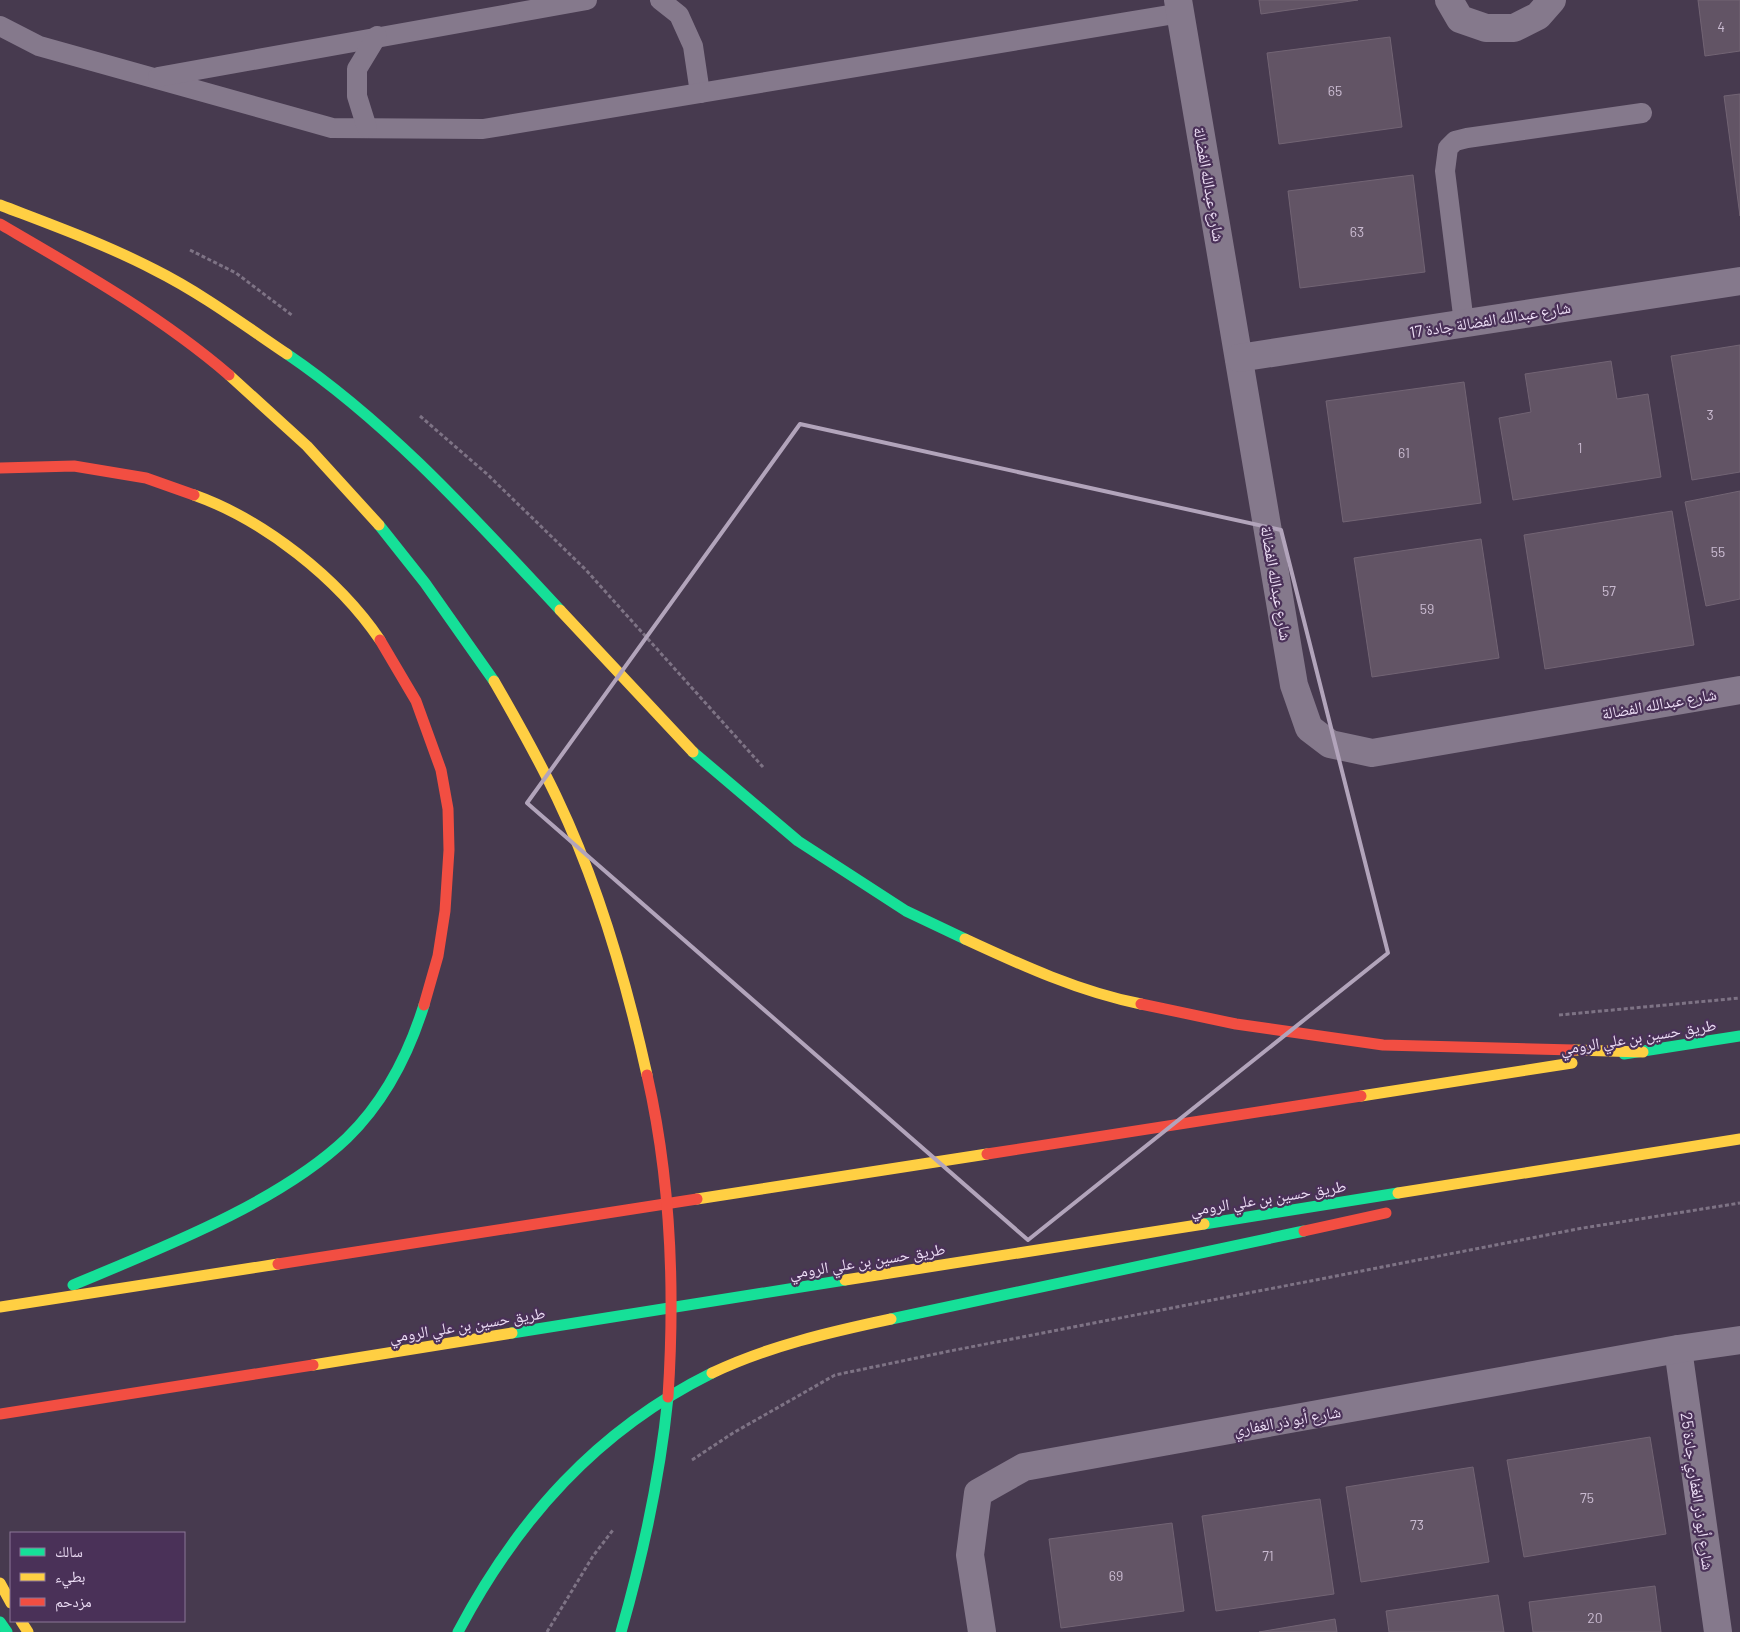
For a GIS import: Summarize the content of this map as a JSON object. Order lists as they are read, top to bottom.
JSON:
{
  "streets": {
    "highway": ["طريق حسين بن علي الرومي"],
    "street": [
      "شارع عبدالله الفضالة",
      "شارع عبدالله الفضالة جادة 17",
      "شارع أبو ذر الغفاري",
      "شارع أبو ذر الغفاري جادة 25"
    ]
  },
  "crossings": [
    ["شارع عبدالله الفضالة", "شارع عبدالله الفضالة جادة 17"],
    ["شارع أبو ذر الغفاري", "شارع أبو ذر الغفاري جادة 25"]
  ],
  "house_numbers": [
    "4",
    "65",
    "63",
    "3",
    "1",
    "61",
    "55",
    "57",
    "59",
    "75",
    "73",
    "71",
    "69",
    "20"
  ],
  "legend": ["سالك", "بطيء", "مزدحم"]
}
